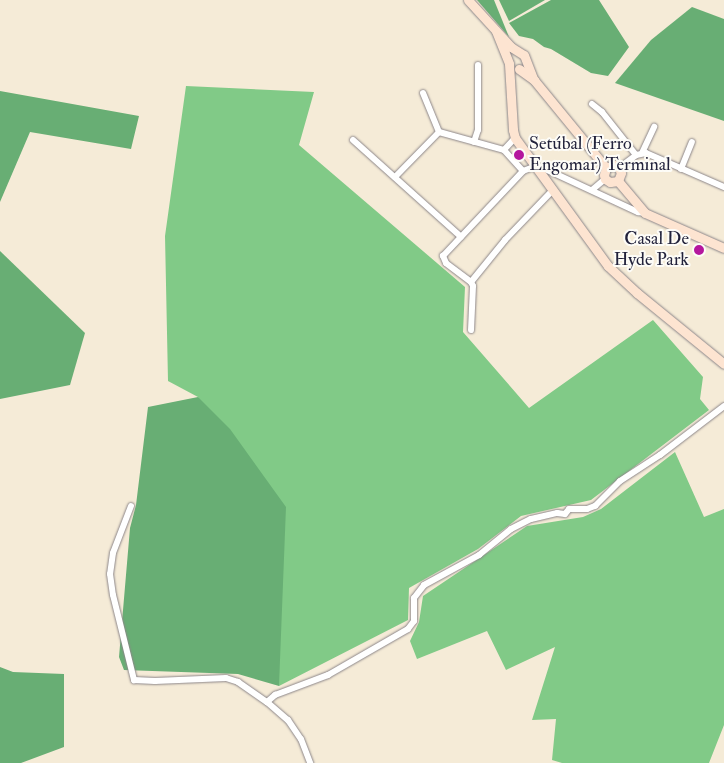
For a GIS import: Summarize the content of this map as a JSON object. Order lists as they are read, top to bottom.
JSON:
{
  "places": ["Setúbal (Ferro Engomar) Terminal", "Casal De Hyde Park"]
}
